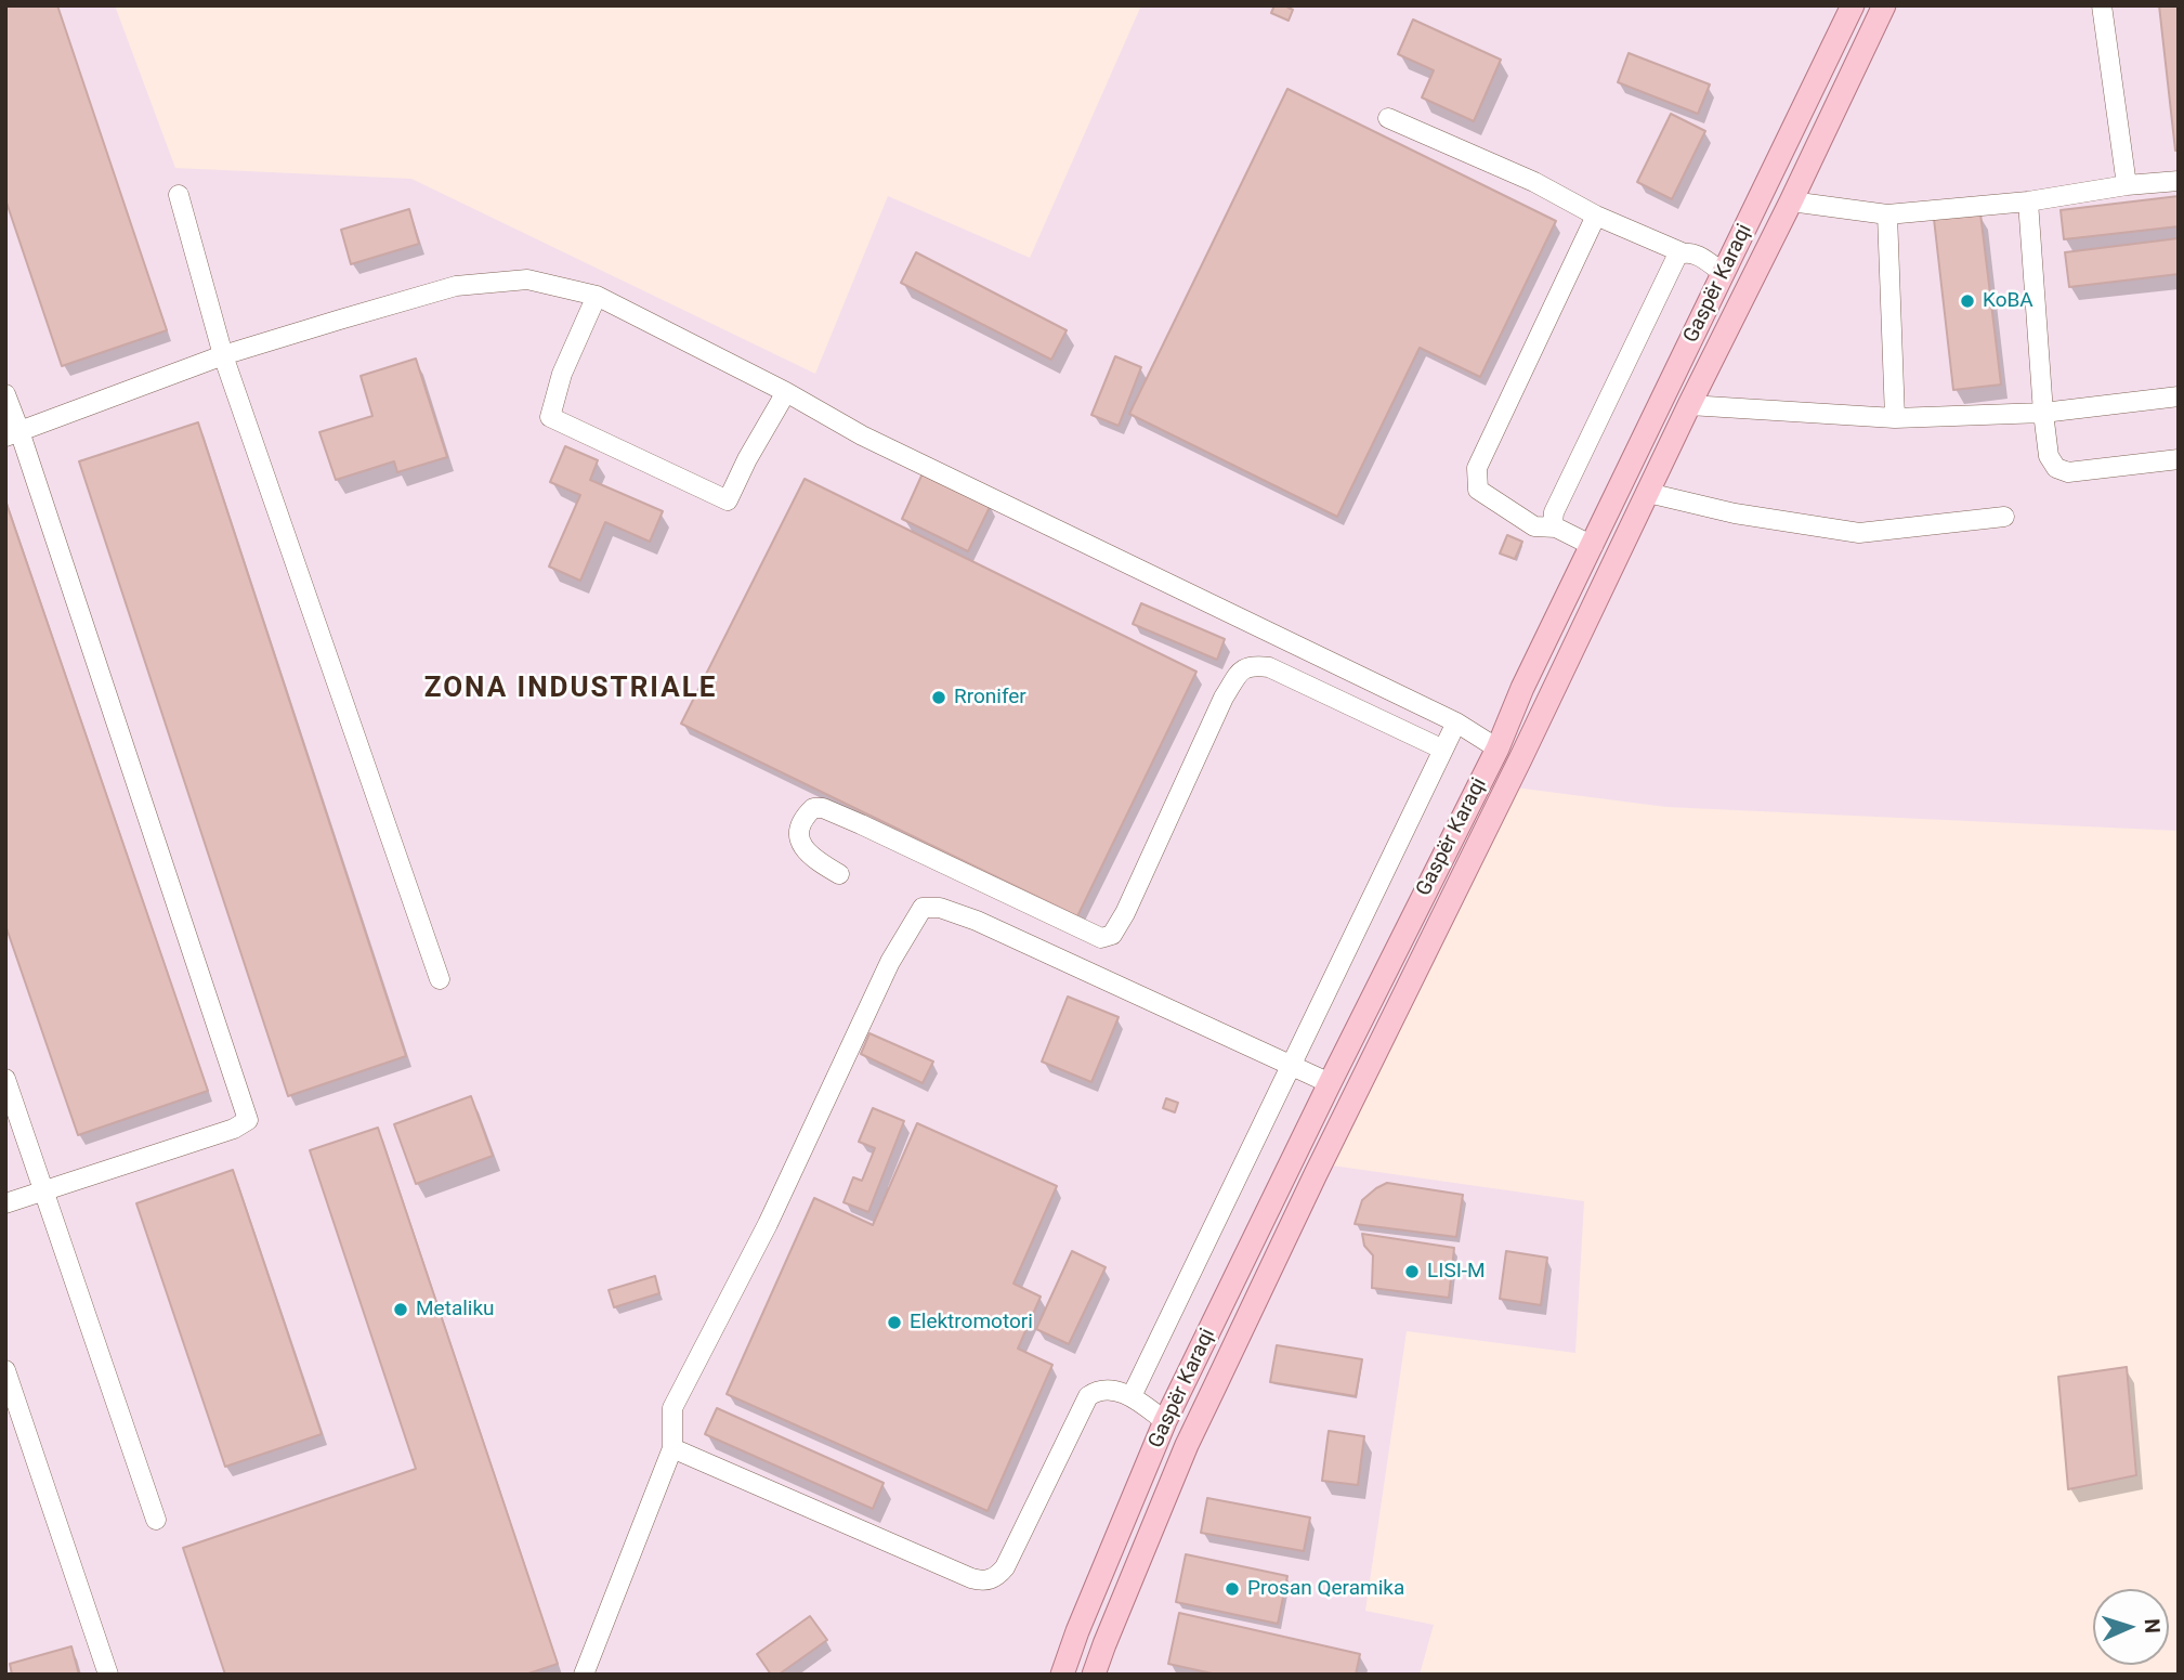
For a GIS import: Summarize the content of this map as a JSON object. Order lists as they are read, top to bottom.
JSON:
{
  "streets": {
    "main road": ["Gaspër Karaqi"]
  },
  "districts": ["ZONA INDUSTRIALE"],
  "places": [
    "KoBA",
    "Rronifer",
    "LISI-M",
    "Metaliku",
    "Elektromotori",
    "Prosan Qeramika"
  ],
  "north": "right"
}
